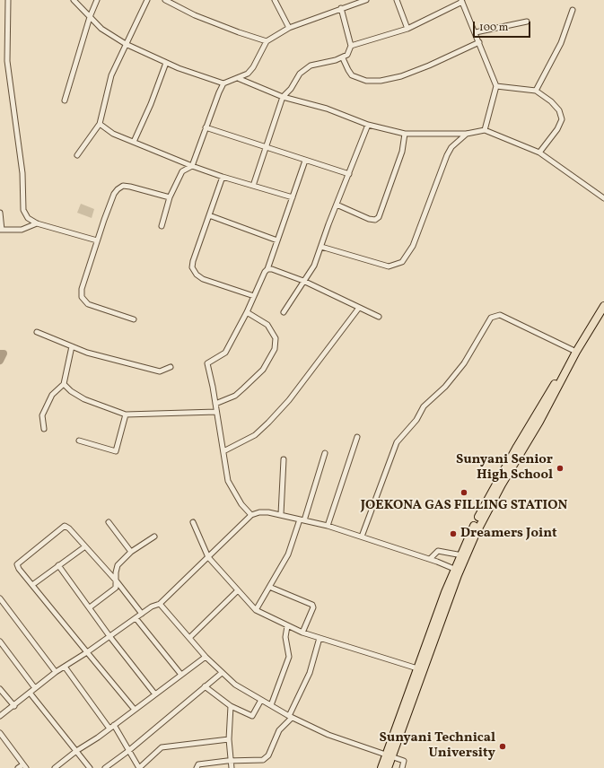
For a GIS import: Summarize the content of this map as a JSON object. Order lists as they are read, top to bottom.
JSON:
{
  "places": [
    "Sunyani Senior High School",
    "JOEKONA GAS FILLING STATION",
    "Dreamers Joint",
    "Sunyani Technical University"
  ],
  "scale_bar": "100 m"
}
